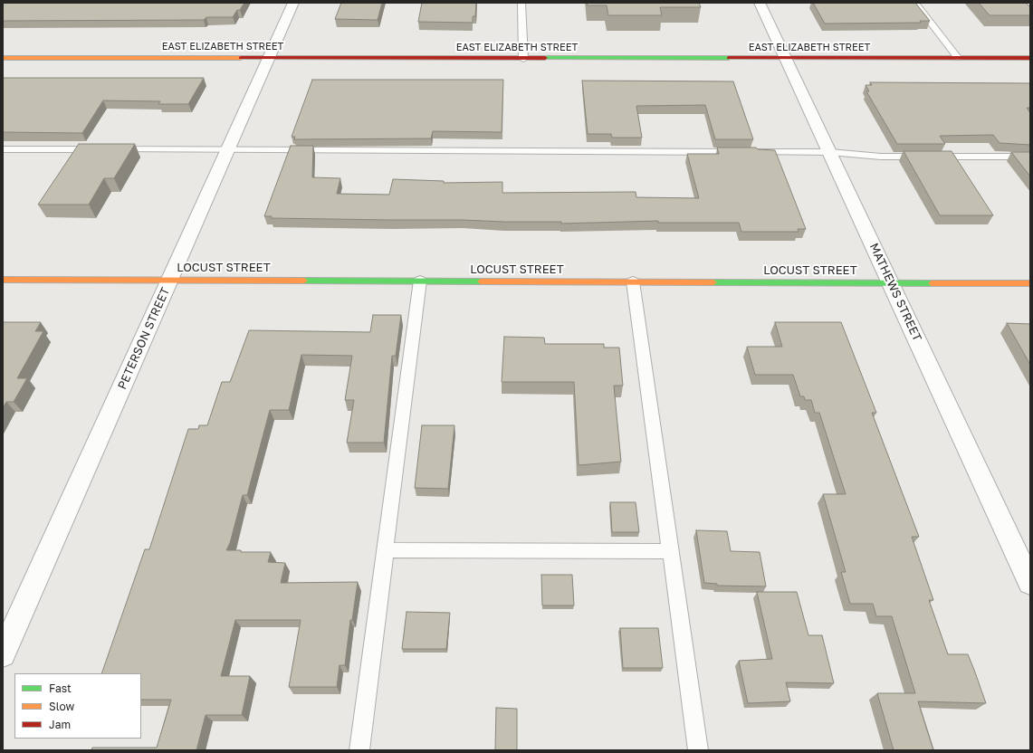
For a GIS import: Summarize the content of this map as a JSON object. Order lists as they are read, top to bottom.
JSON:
{
  "streets": {
    "street": [
      "EAST ELIZABETH STREET",
      "LOCUST STREET",
      "MATHEWS STREET",
      "PETERSON STREET"
    ]
  },
  "crossings": [
    ["EAST ELIZABETH STREET", "MATHEWS STREET"],
    ["EAST ELIZABETH STREET", "PETERSON STREET"],
    ["LOCUST STREET", "MATHEWS STREET"],
    ["LOCUST STREET", "PETERSON STREET"]
  ],
  "legend": ["Fast", "Slow", "Jam"]
}
